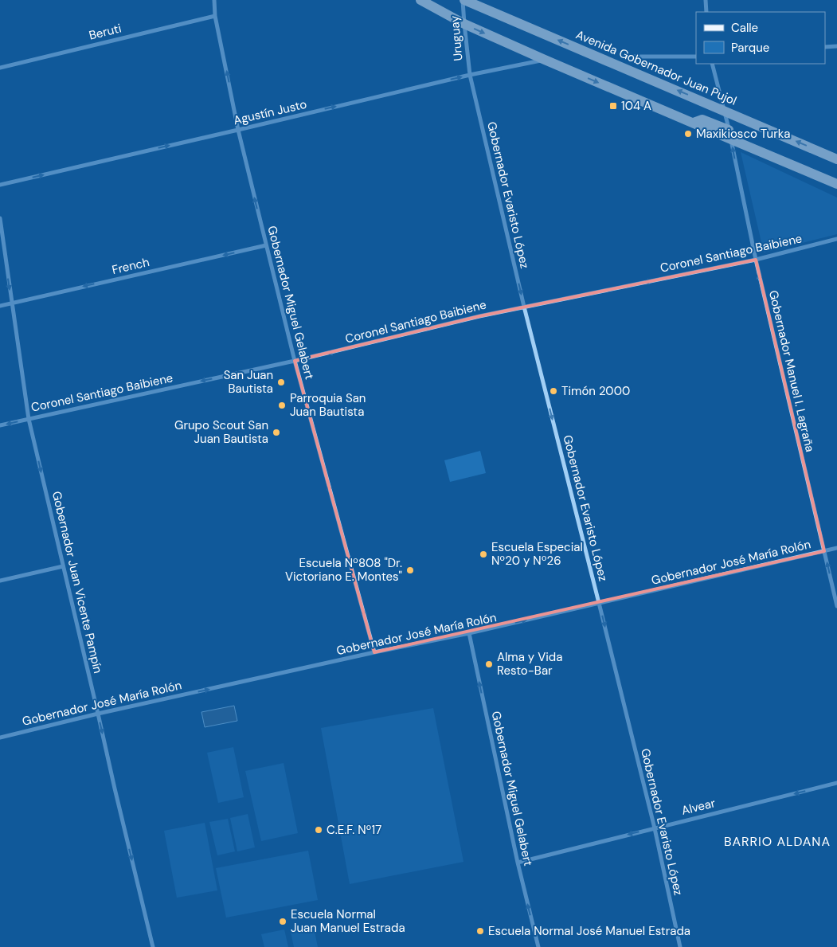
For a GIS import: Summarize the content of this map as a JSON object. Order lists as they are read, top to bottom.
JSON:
{
  "streets": {
    "main road": ["Avenida Gobernador Juan Pujol"],
    "street": [
      "Beruti",
      "Uruguay",
      "Agustín Justo",
      "Gobernador Evaristo López",
      "Coronel Santiago Baibiene",
      "French",
      "Gobernador Miguel Gelabert",
      "Gobernador Manuel I. Lagraña",
      "Gobernador José María Rolón",
      "Gobernador Juan Vicente Pampín",
      "Alvear"
    ]
  },
  "crossings": [
    ["Beruti", "Gobernador Miguel Gelabert"],
    ["Uruguay", "Avenida Gobernador Juan Pujol"],
    ["Uruguay", "Agustín Justo"],
    ["Uruguay", "Gobernador Evaristo López"],
    ["Avenida Gobernador Juan Pujol", "Gobernador Manuel I. Lagraña"],
    ["Agustín Justo", "Gobernador Evaristo López"],
    ["Agustín Justo", "Gobernador Miguel Gelabert"],
    ["Gobernador Evaristo López", "Coronel Santiago Baibiene"],
    ["Gobernador Evaristo López", "Gobernador José María Rolón"],
    ["Gobernador Evaristo López", "Alvear"],
    ["Coronel Santiago Baibiene", "Gobernador Miguel Gelabert"],
    ["Coronel Santiago Baibiene", "Gobernador Manuel I. Lagraña"],
    ["Coronel Santiago Baibiene", "Gobernador Juan Vicente Pampín"],
    ["French", "Gobernador Miguel Gelabert"],
    ["French", "Gobernador Juan Vicente Pampín"],
    ["Gobernador Miguel Gelabert", "Gobernador José María Rolón"],
    ["Gobernador Miguel Gelabert", "Alvear"],
    ["Gobernador Manuel I. Lagraña", "Gobernador José María Rolón"],
    ["Gobernador José María Rolón", "Gobernador Juan Vicente Pampín"]
  ],
  "one_way": [
    "Agustín Justo",
    "Gobernador Evaristo López",
    "Coronel Santiago Baibiene",
    "French",
    "Gobernador Miguel Gelabert",
    "Gobernador Manuel I. Lagraña",
    "Gobernador José María Rolón",
    "Gobernador Juan Vicente Pampín",
    "Alvear"
  ],
  "districts": ["BARRIO ALDANA"],
  "places": {
    "transit": ["104 A"],
    "other": [
      "Maxikiosco Turka",
      "San Juan Bautista",
      "Timón 2000",
      "Parroquia San Juan Bautista",
      "Grupo Scout San Juan Bautista",
      "Escuela Especial Nº20 y Nº26",
      "Escuela Nº808 \"Dr. Victoriano E. Montes\"",
      "Alma y Vida Resto-Bar",
      "C.E.F. Nº17",
      "Escuela Normal Juan Manuel Estrada",
      "Escuela Normal José Manuel Estrada"
    ]
  },
  "legend": ["Calle", "Parque"]
}
